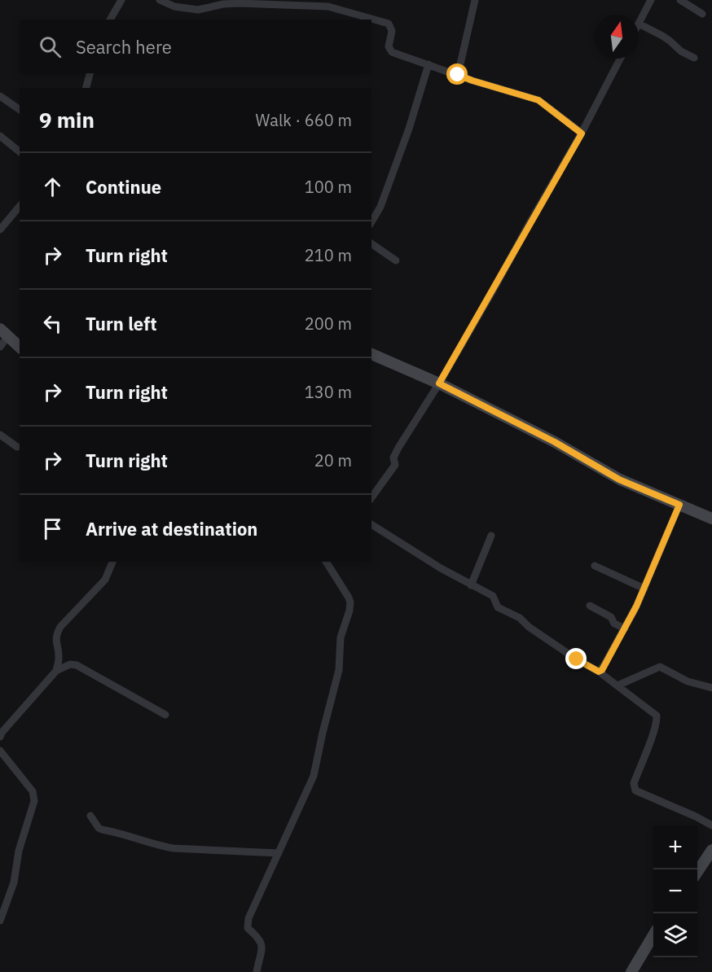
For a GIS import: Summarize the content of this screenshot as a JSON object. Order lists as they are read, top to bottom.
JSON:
{
  "north": "top",
  "page": {
    "search": "Search here",
    "heading": ["9 min", "Walk · 660 m"],
    "list": [
      ["Continue", "100 m"],
      ["Turn right", "210 m"],
      ["Turn left", "200 m"],
      ["Turn right", "130 m"],
      ["Turn right", "20 m"],
      "Arrive at destination"
    ],
    "map_buttons": ["+", "−"]
  }
}
